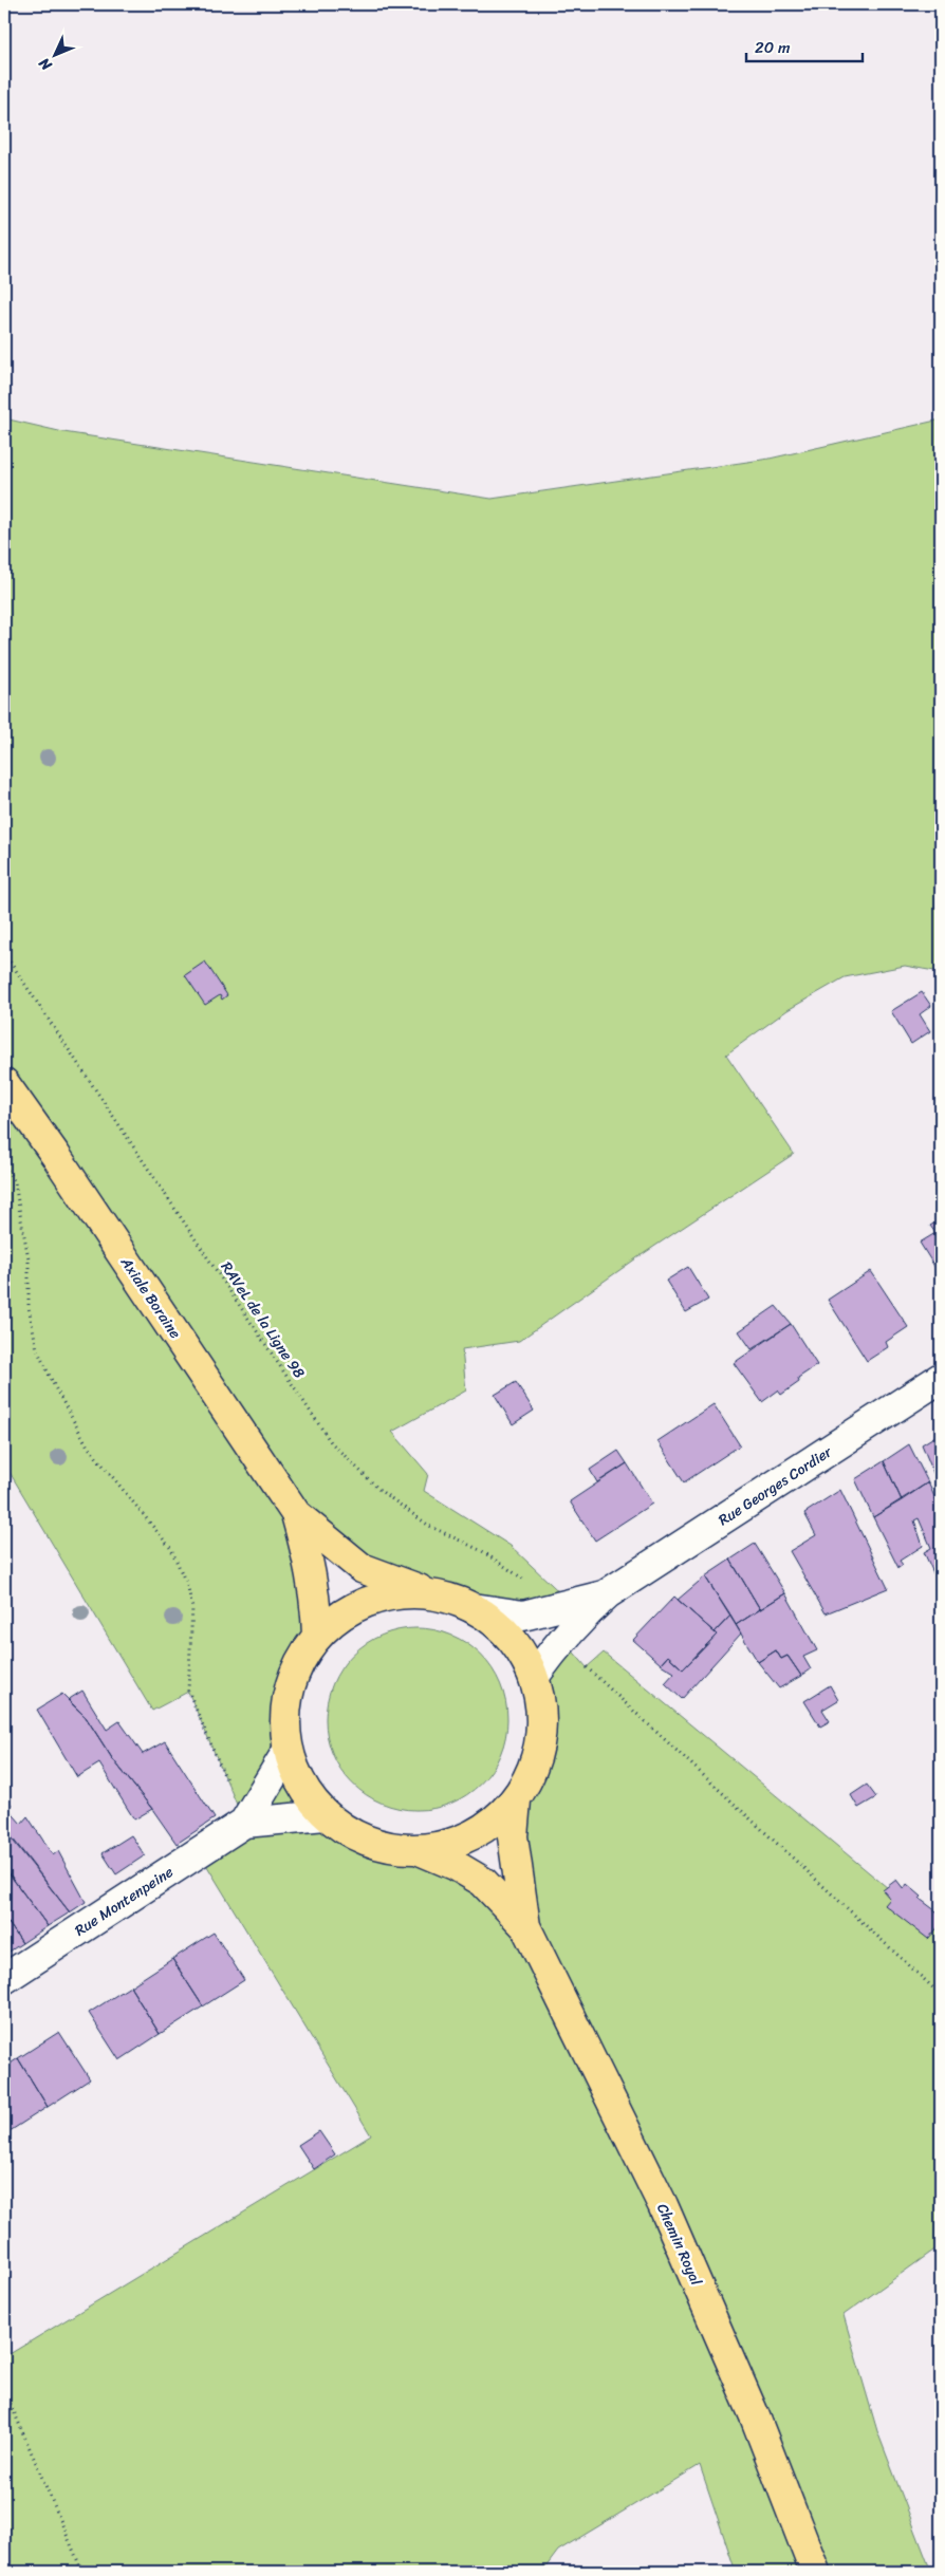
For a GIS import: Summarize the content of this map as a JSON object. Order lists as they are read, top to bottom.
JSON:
{
  "streets": {
    "main road": ["Axiale Boraine", "Chemin Royal"],
    "street": ["Rue Georges Cordier", "Rue Montenpeine"],
    "path": ["RAVeL de la Ligne 98"]
  },
  "crossings": [
    ["RAVeL de la Ligne 98", "Rue Georges Cordier"]
  ],
  "scale_bar": "20 m",
  "north": "bottom left"
}
